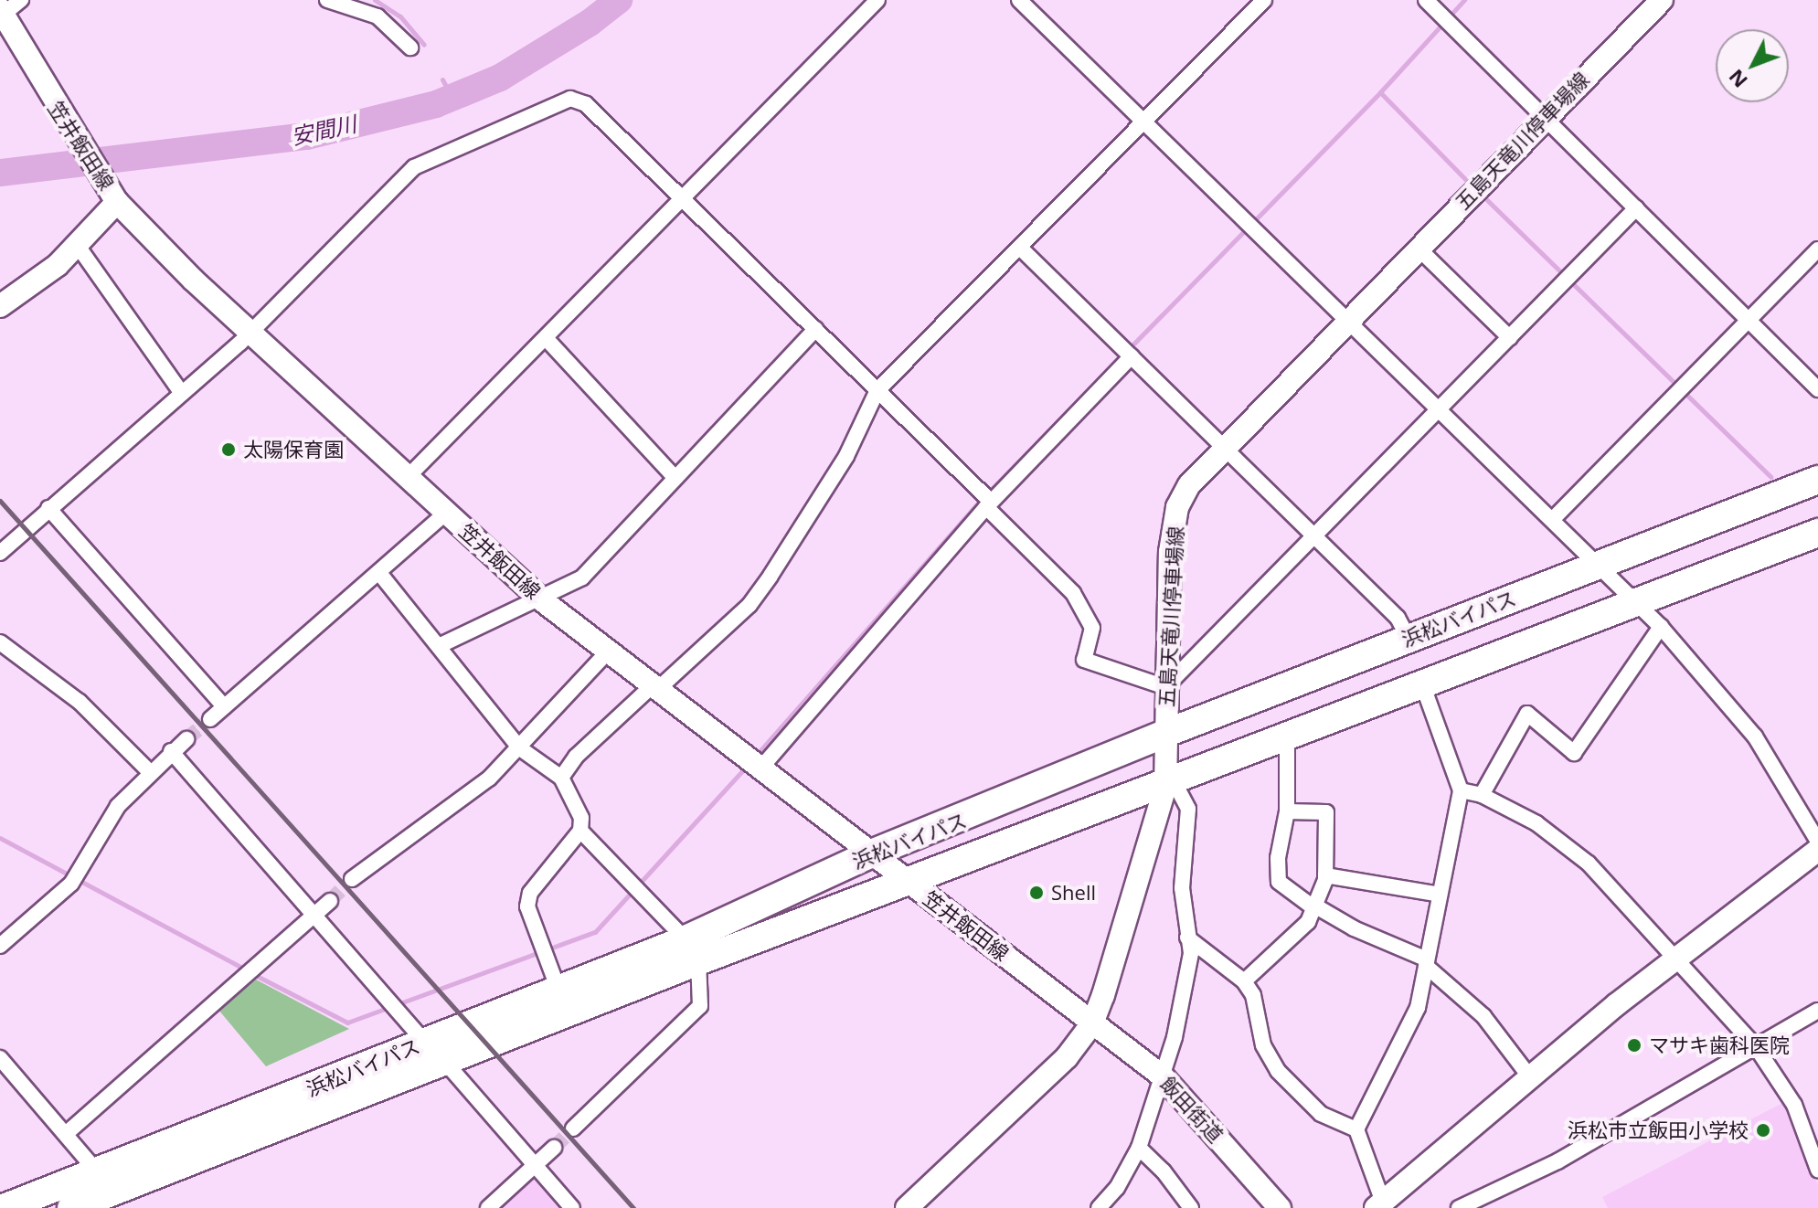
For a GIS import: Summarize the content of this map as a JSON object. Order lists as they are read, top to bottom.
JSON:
{
  "streets": {
    "highway": ["浜松バイパス"],
    "main road": ["五島天竜川停車場線", "笠井飯田線", "飯田街道"]
  },
  "crossings": [
    ["五島天竜川停車場線", "笠井飯田線"],
    ["五島天竜川停車場線", "浜松バイパス"],
    ["五島天竜川停車場線", "飯田街道"],
    ["笠井飯田線", "浜松バイパス"],
    ["笠井飯田線", "飯田街道"]
  ],
  "water": ["安間川"],
  "places": [
    "太陽保育園",
    "Shell",
    "マサキ歯科医院",
    "浜松市立飯田小学校"
  ],
  "north": "bottom left"
}
